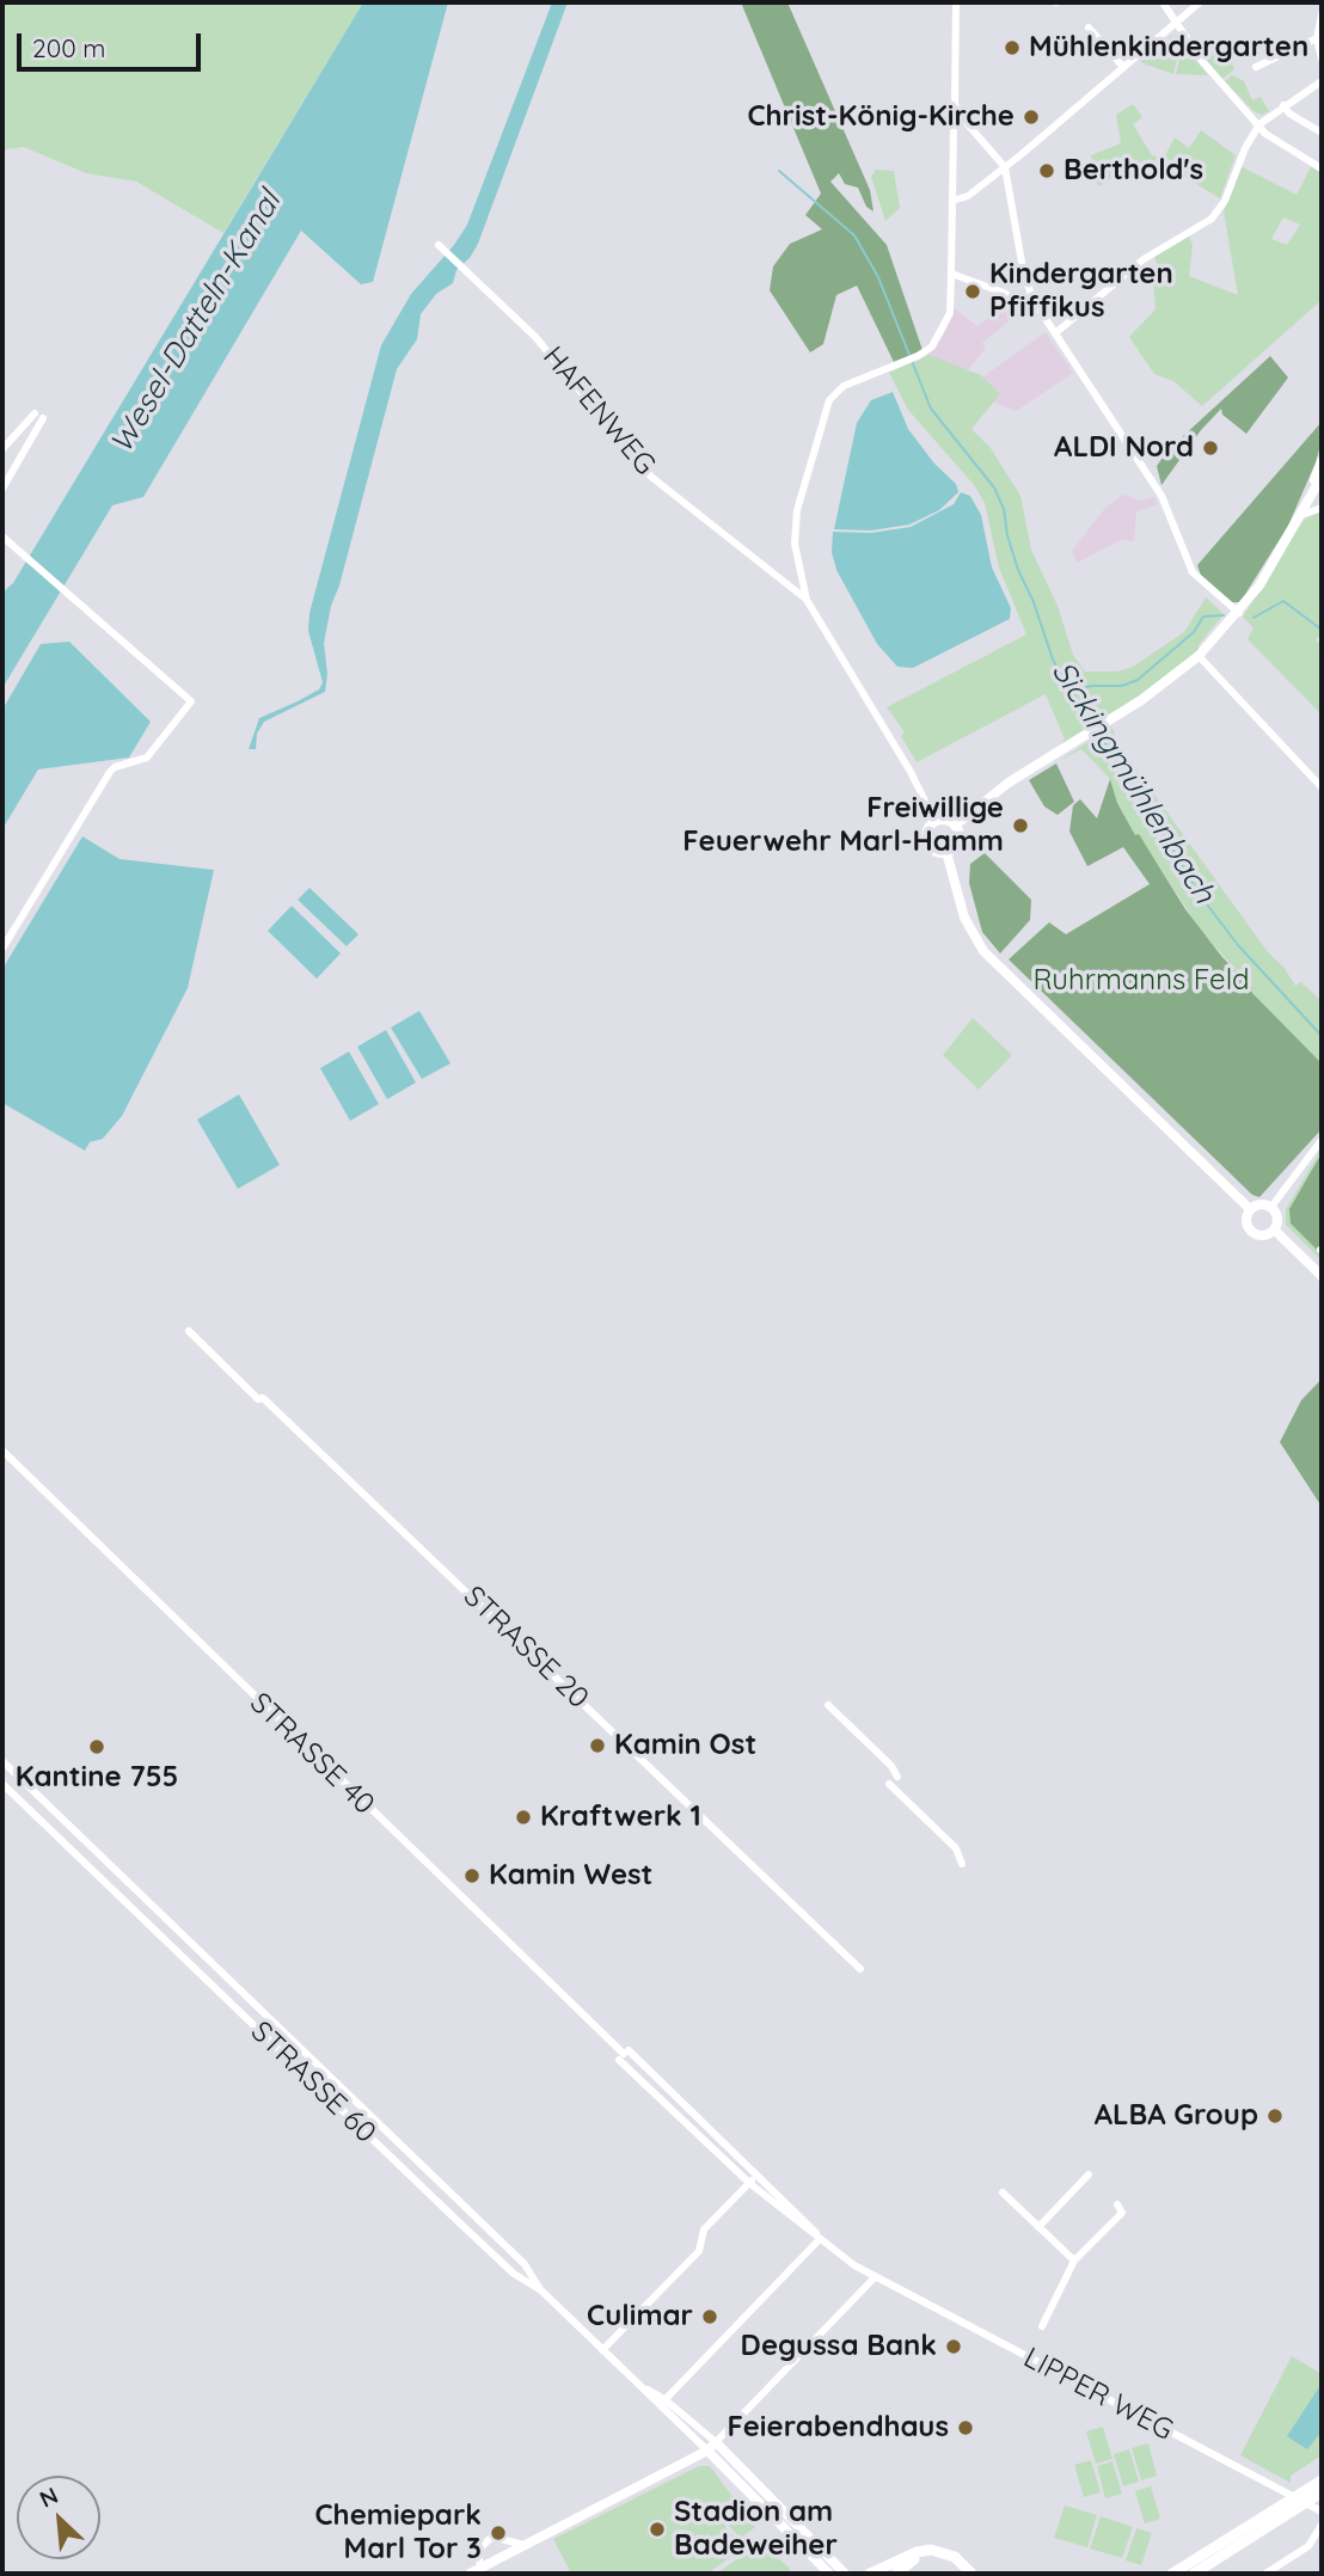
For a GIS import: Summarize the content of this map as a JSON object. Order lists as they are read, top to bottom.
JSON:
{
  "streets": {
    "street": [
      "HAFENWEG",
      "STRASSE 20",
      "STRASSE 40",
      "STRASSE 60",
      "LIPPER WEG"
    ]
  },
  "crossings": [
    ["STRASSE 40", "LIPPER WEG"]
  ],
  "water": ["Wesel-Datteln-Kanal", "Sickingmühlenbach"],
  "parks": ["Ruhrmanns Feld"],
  "places": [
    "Mühlenkindergarten",
    "Christ-König-Kirche",
    "Berthold's",
    "Kindergarten Pfiffikus",
    "ALDI Nord",
    "Freiwillige Feuerwehr Marl-Hamm",
    "Kamin Ost",
    "Kantine 755",
    "Kraftwerk 1",
    "Kamin West",
    "ALBA Group",
    "Culimar",
    "Degussa Bank",
    "Feierabendhaus",
    "Stadion am Badeweiher",
    "Chemiepark Marl Tor 3"
  ],
  "scale_bar": "200 m",
  "north": "top left"
}
